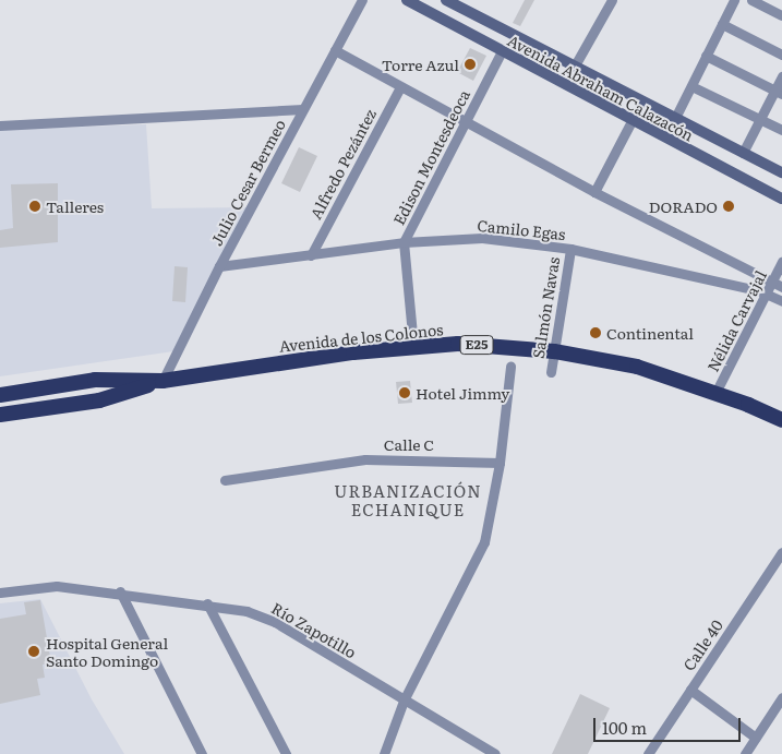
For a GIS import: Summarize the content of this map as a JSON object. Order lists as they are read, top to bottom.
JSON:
{
  "streets": {
    "highway": ["Avenida de los Colonos", "E25"],
    "main road": ["Avenida Abraham Calazacón"],
    "street": [
      "Edison Montesdeoca",
      "Alfredo Pezántez",
      "Julio Cesar Bermeo",
      "Camilo Egas",
      "Salmón Navas",
      "Nélida Carvajal",
      "Calle C",
      "Río Zapotillo",
      "Calle 40"
    ]
  },
  "crossings": [
    ["Avenida Abraham Calazacón", "Edison Montesdeoca"],
    ["Edison Montesdeoca", "Camilo Egas"],
    ["Edison Montesdeoca", "Avenida de los Colonos"],
    ["Alfredo Pezántez", "Camilo Egas"],
    ["Julio Cesar Bermeo", "Camilo Egas"],
    ["Julio Cesar Bermeo", "Avenida de los Colonos"],
    ["Camilo Egas", "Salmón Navas"],
    ["Camilo Egas", "Nélida Carvajal"],
    ["Salmón Navas", "Avenida de los Colonos"],
    ["Nélida Carvajal", "Avenida de los Colonos"]
  ],
  "districts": ["URBANIZACIÓN ECHANIQUE"],
  "places": [
    "Torre Azul",
    "Talleres",
    "DORADO",
    "Continental",
    "Hotel Jimmy",
    "Hospital General Santo Domingo"
  ],
  "scale_bar": "100 m"
}
